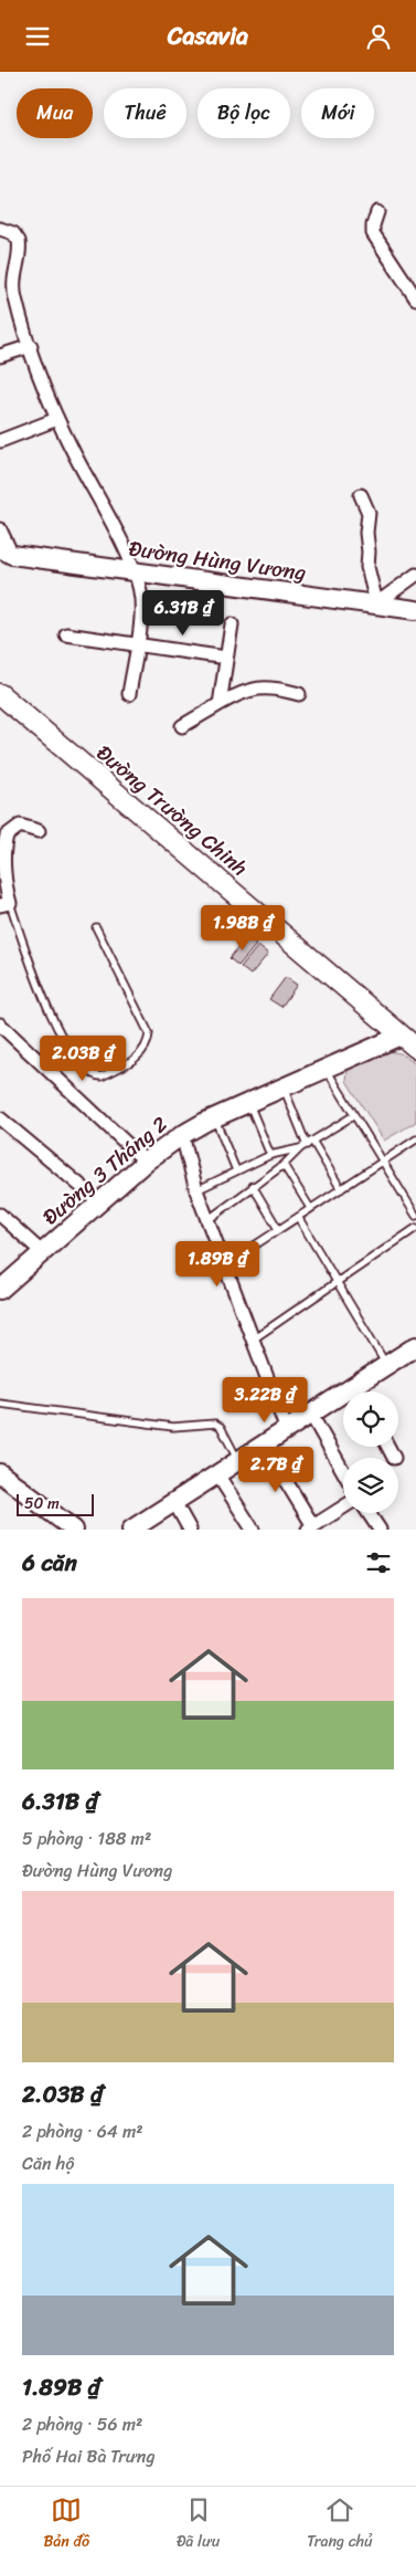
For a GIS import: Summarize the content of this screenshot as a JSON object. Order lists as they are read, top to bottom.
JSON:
{
  "streets": {
    "main road": ["Đường Trường Chinh"],
    "street": ["Đường Hùng Vương", "Đường 3 Tháng 2"]
  },
  "crossings": [
    ["Đường Trường Chinh", "Đường 3 Tháng 2"]
  ],
  "scale_bar": "50 m",
  "page": {
    "header": "Casavia",
    "chip": [
      "Mua",
      "Thuê",
      "Bộ lọc",
      "Mới"
    ],
    "price": [
      "6.31B ₫",
      "1.98B ₫",
      "2.03B ₫",
      "1.89B ₫",
      "3.22B ₫",
      "2.7B ₫"
    ],
    "scale": "50 m",
    "heading": "6 căn",
    "list": [
      {
        "name": "6.31B ₫",
        "note": "5 phòng · 188 m² · Đường Hùng Vương"
      },
      {
        "name": "2.03B ₫",
        "note": "2 phòng · 64 m² · Căn hộ"
      },
      {
        "name": "1.89B ₫",
        "note": "2 phòng · 56 m² · Phố Hai Bà Trưng"
      }
    ],
    "tabs": ["Bản đồ", "Đã lưu", "Trang chủ"]
  }
}
